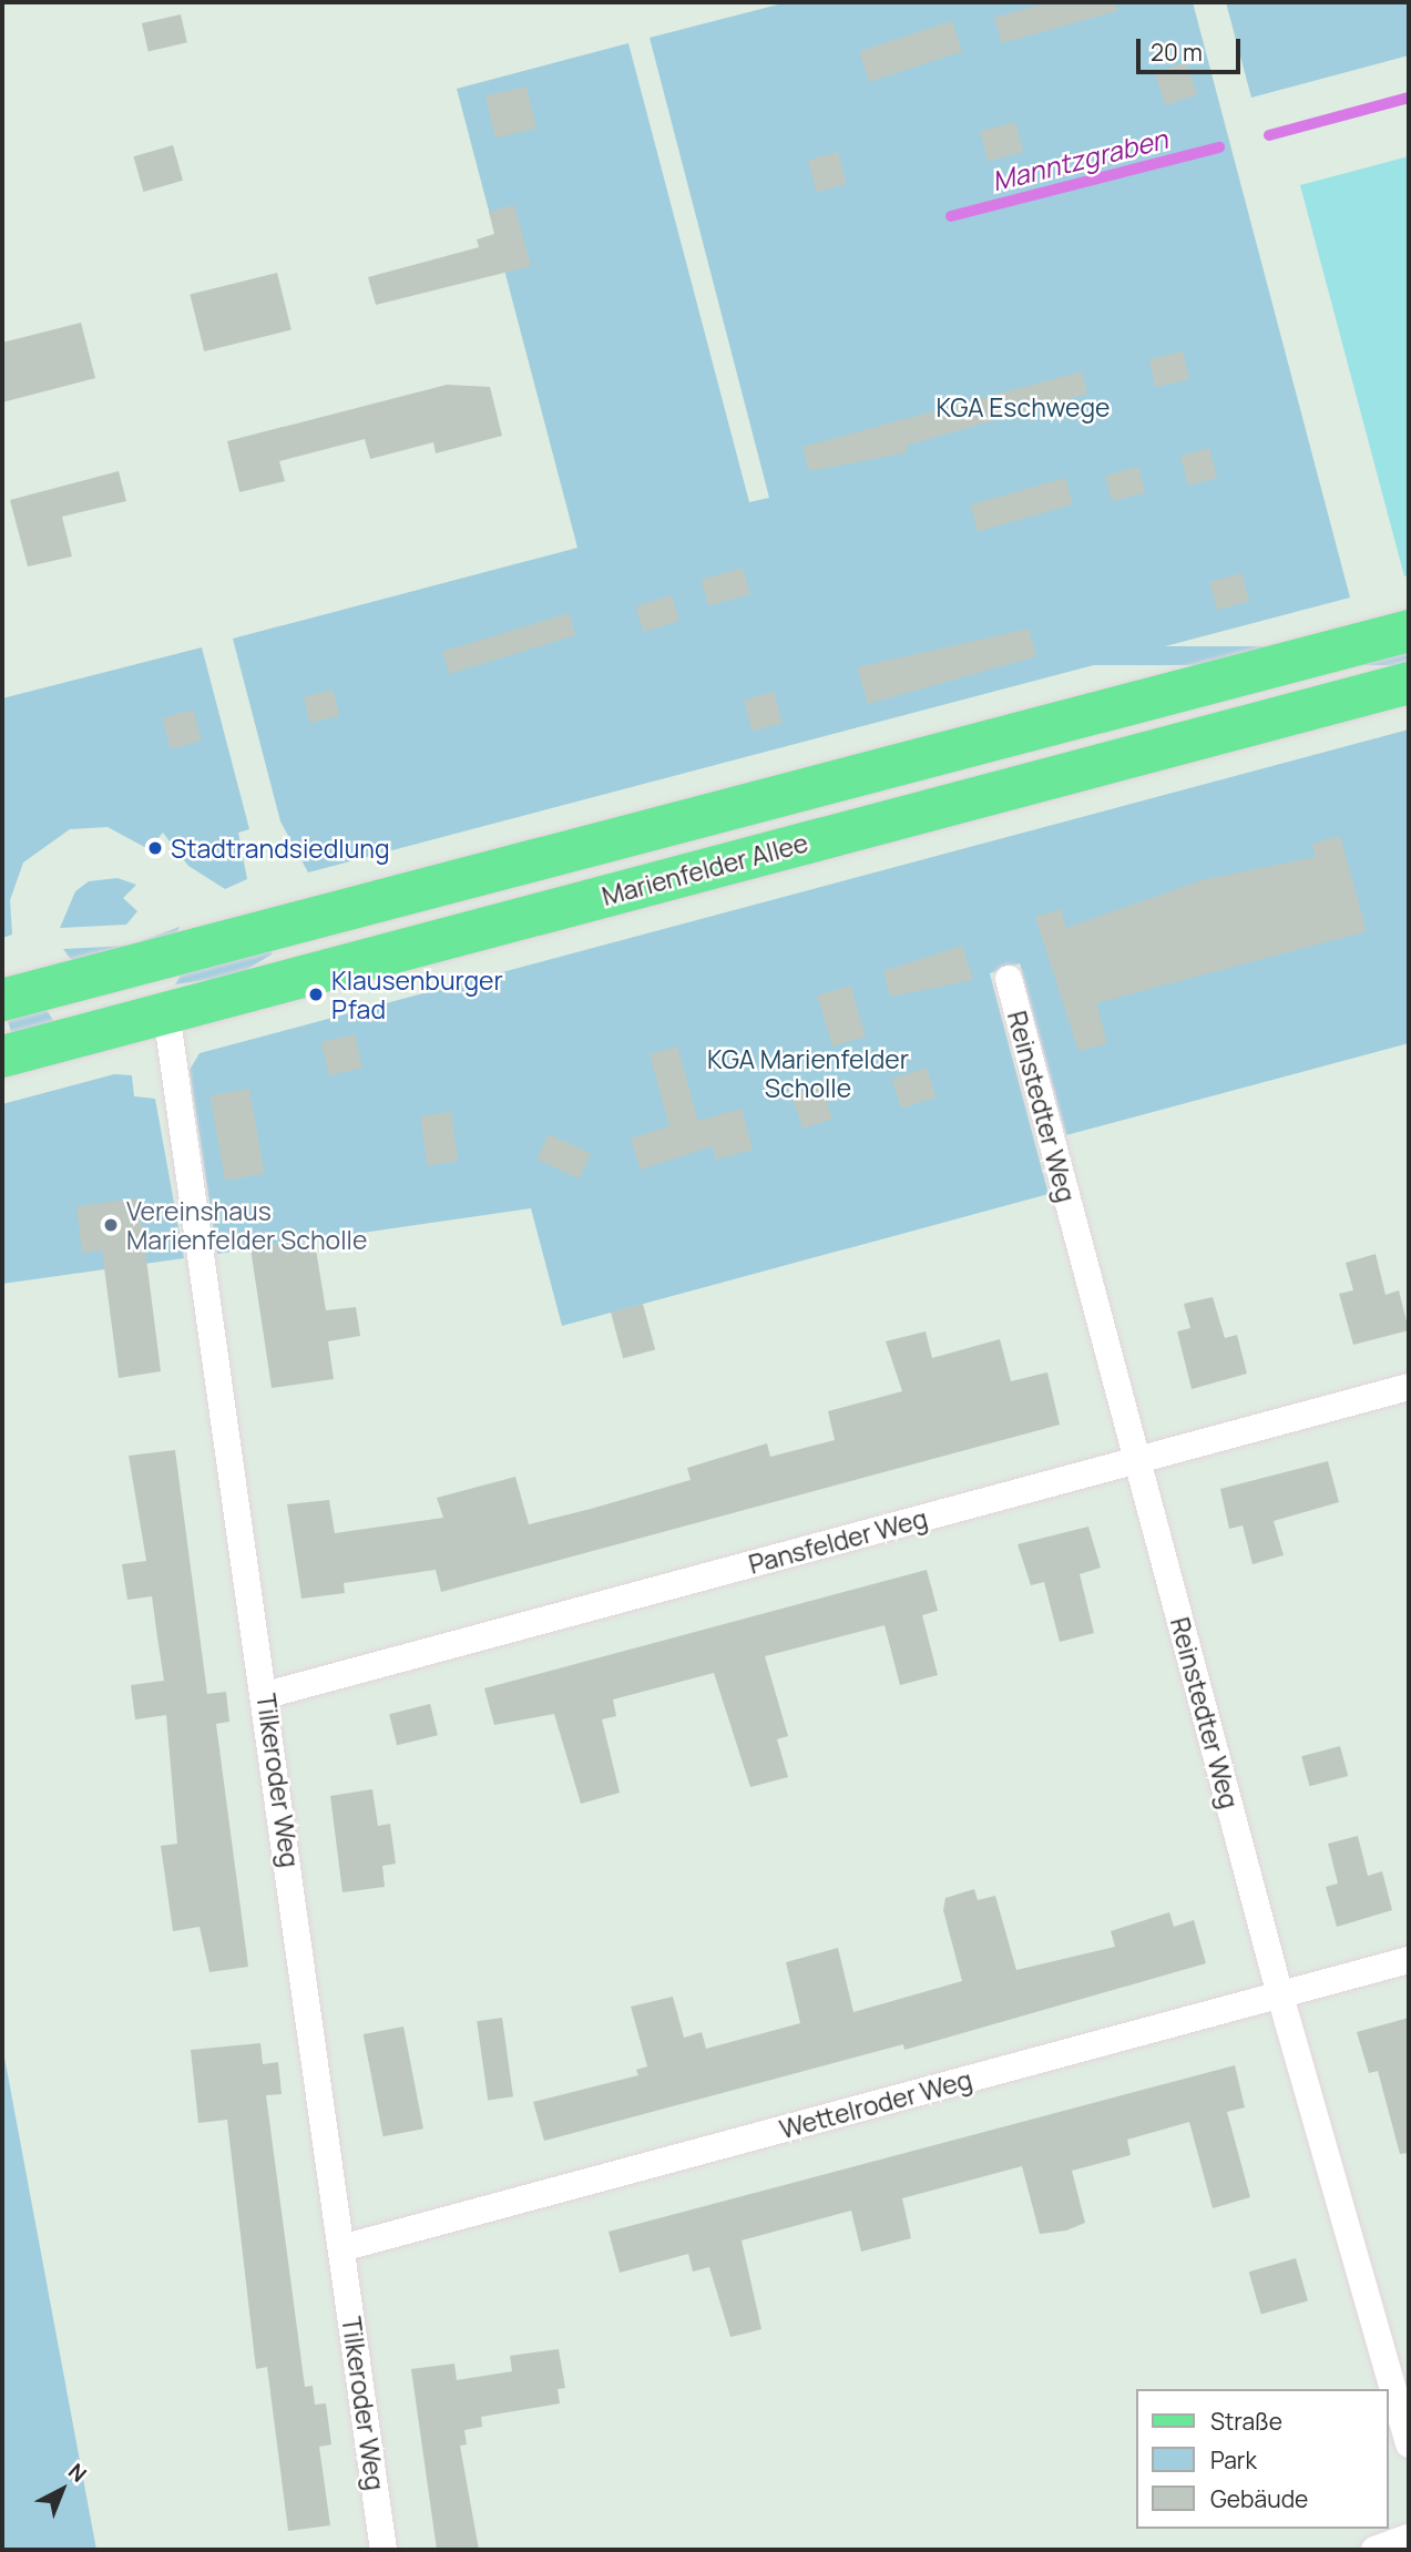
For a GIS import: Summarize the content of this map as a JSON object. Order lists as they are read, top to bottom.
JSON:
{
  "streets": {
    "main road": ["Marienfelder Allee"],
    "street": [
      "Reinstedter Weg",
      "Pansfelder Weg",
      "Tilkeroder Weg",
      "Wettelroder Weg"
    ]
  },
  "crossings": [
    ["Marienfelder Allee", "Tilkeroder Weg"],
    ["Reinstedter Weg", "Pansfelder Weg"],
    ["Reinstedter Weg", "Wettelroder Weg"],
    ["Pansfelder Weg", "Tilkeroder Weg"],
    ["Tilkeroder Weg", "Wettelroder Weg"]
  ],
  "water": ["Manntzgraben"],
  "parks": ["KGA Eschwege", "KGA Marienfelder Scholle"],
  "places": ["Stadtrandsiedlung", "Klausenburger Pfad", "Vereinshaus Marienfelder Scholle"],
  "legend": ["Straße", "Park", "Gebäude"],
  "scale_bar": "20 m",
  "north": "top right"
}
